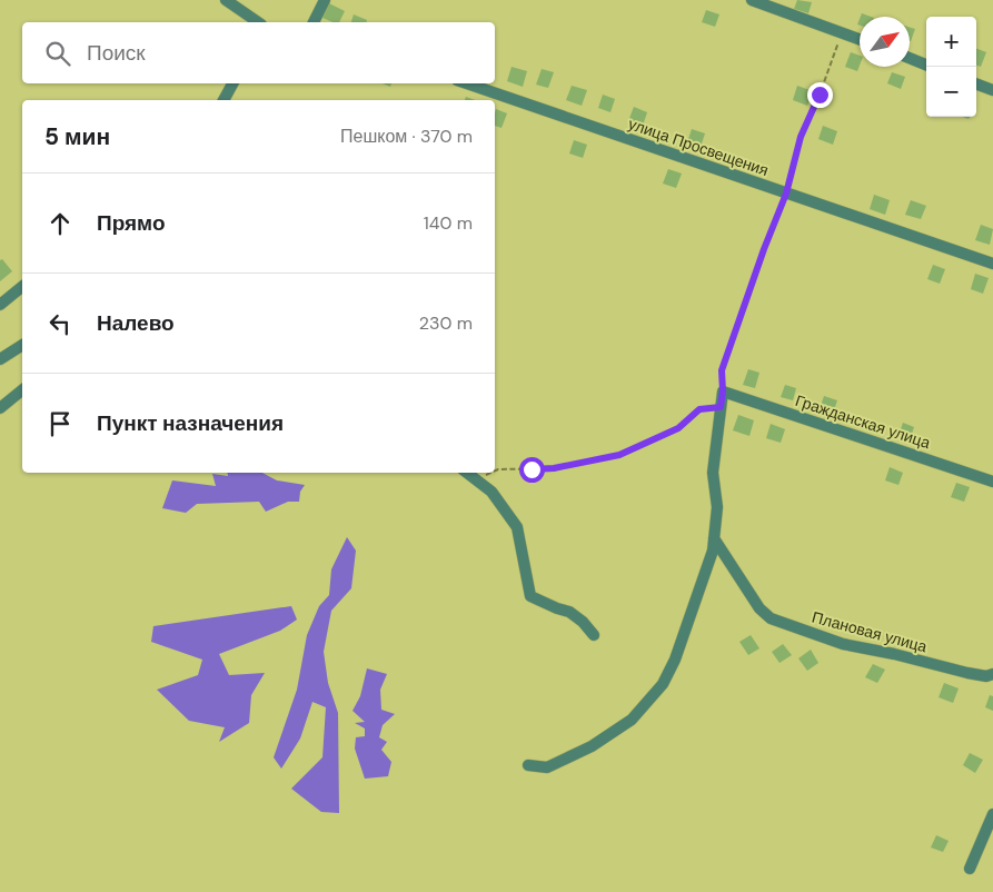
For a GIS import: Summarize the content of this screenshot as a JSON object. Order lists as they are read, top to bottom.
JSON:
{
  "streets": {
    "street": ["улица Просвещения", "Гражданская улица", "Плановая улица"]
  },
  "north": "top right",
  "page": {
    "map_buttons": ["+", "−"],
    "search": "Поиск",
    "heading": ["5 мин", "Пешком · 370 m"],
    "list": [
      ["Прямо", "140 m"],
      ["Налево", "230 m"],
      "Пункт назначения"
    ]
  }
}
